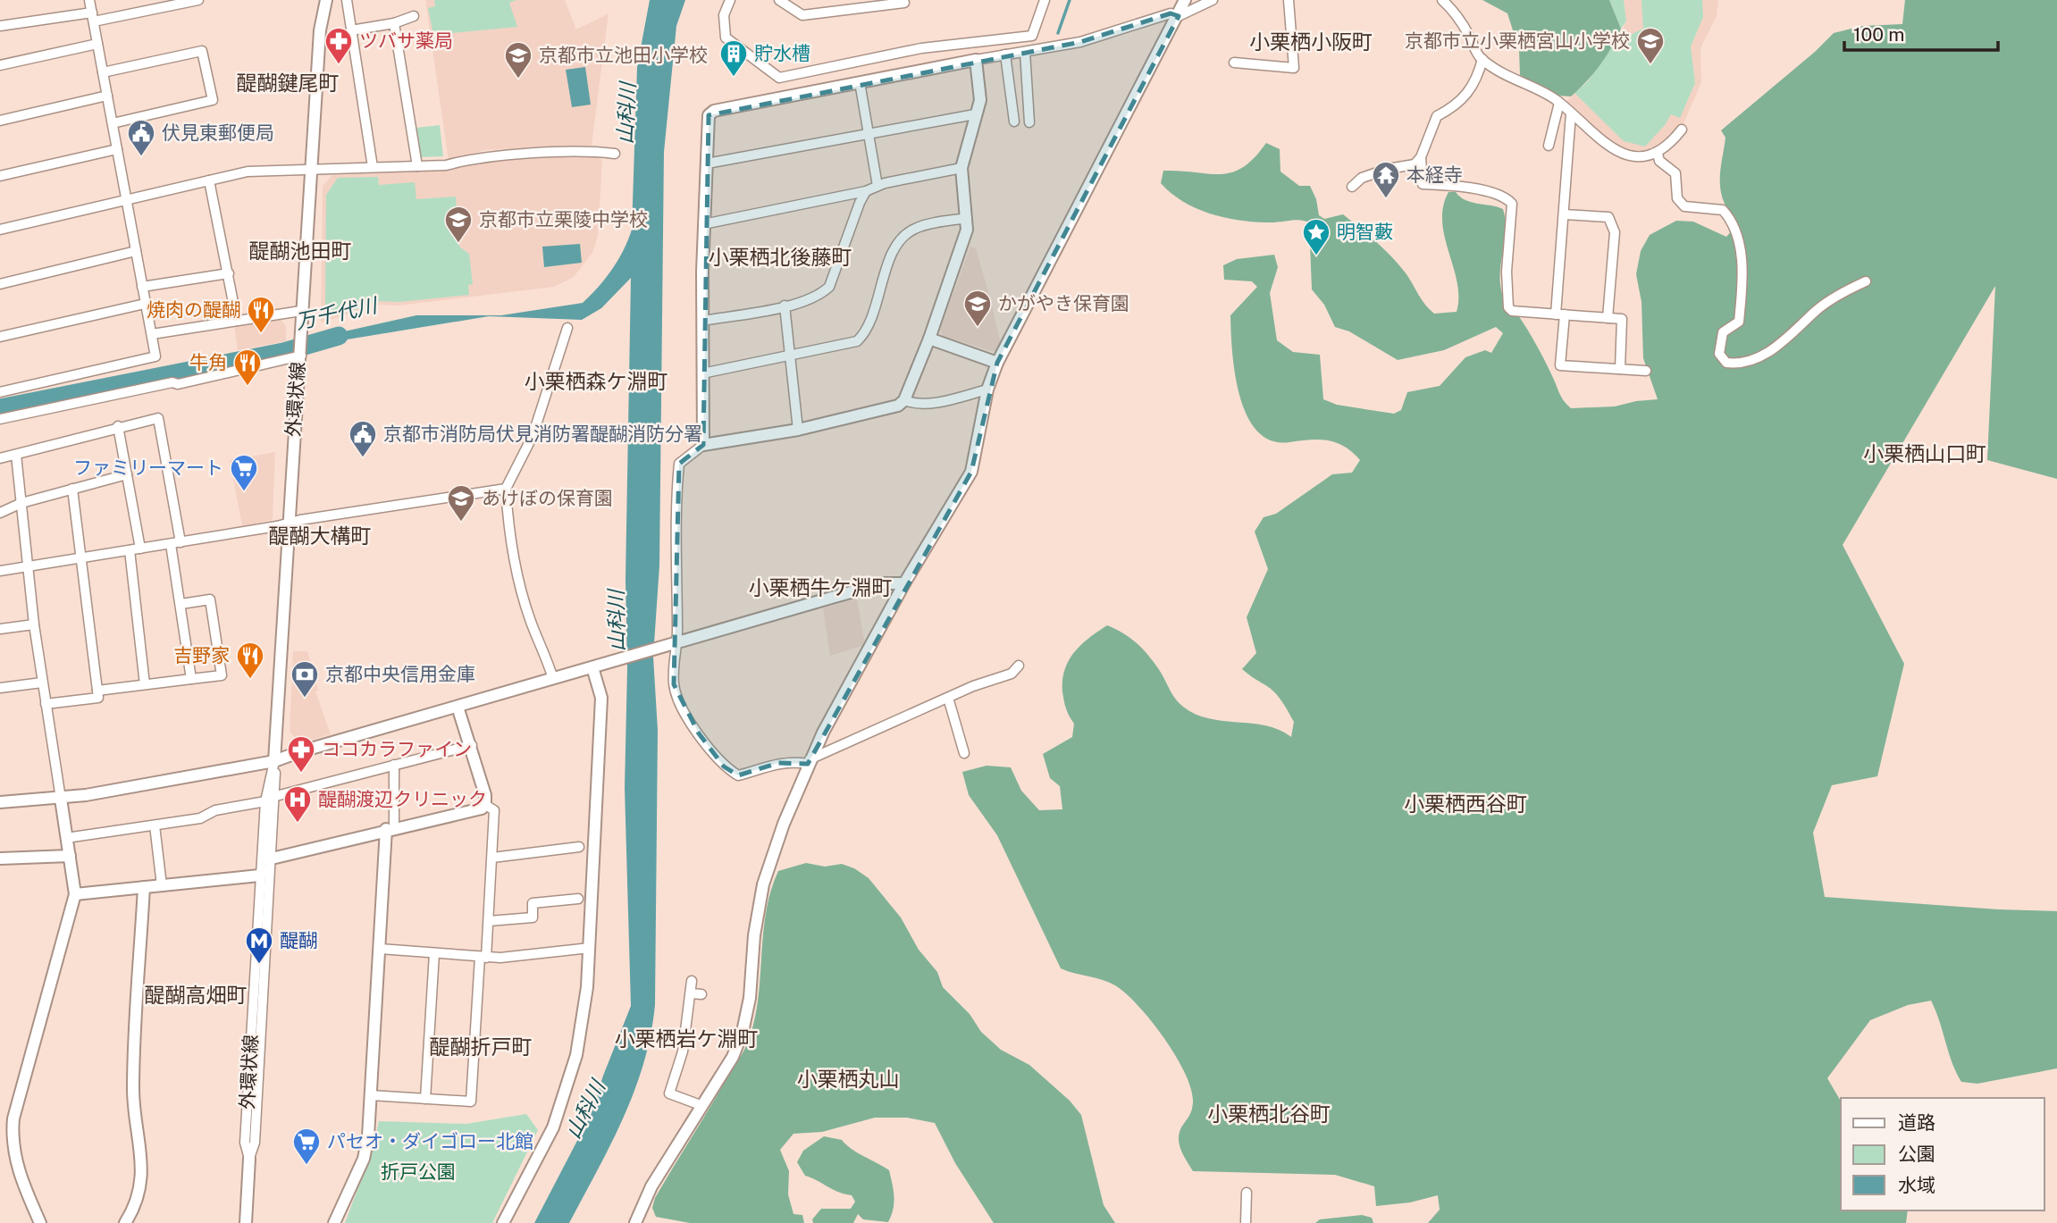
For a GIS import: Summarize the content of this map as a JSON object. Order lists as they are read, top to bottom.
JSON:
{
  "streets": {
    "street": ["外環状線"]
  },
  "districts": [
    "小栗栖小阪町",
    "醍醐鍵尾町",
    "醍醐池田町",
    "小栗栖北後藤町",
    "小栗栖森ケ淵町",
    "小栗栖山口町",
    "醍醐大構町",
    "小栗栖牛ケ淵町",
    "小栗栖西谷町",
    "醍醐高畑町",
    "小栗栖岩ケ淵町",
    "醍醐折戸町",
    "小栗栖丸山",
    "小栗栖北谷町"
  ],
  "water": ["山科川", "万千代川"],
  "parks": ["折戸公園"],
  "places": {
    "pharmacy": ["ツバサ薬局", "ココカラファイン"],
    "school or university": [
      "京都市立小栗栖宮山小学校",
      "京都市立池田小学校",
      "京都市立栗陵中学校",
      "かがやき保育園",
      "あけぼの保育園"
    ],
    "building": ["貯水槽"],
    "public building": ["伏見東郵便局", "京都市消防局伏見消防署醍醐消防分署"],
    "temple": ["本経寺"],
    "place": ["明智藪"],
    "restaurant": ["焼肉の醍醐", "牛角", "吉野家"],
    "supermarket": ["ファミリーマート", "パセオ・ダイゴロー北館"],
    "bank": ["京都中央信用金庫"],
    "hospital": ["醍醐渡辺クリニック"],
    "metro station": ["醍醐"]
  },
  "legend": ["道路", "公園", "水域"],
  "scale_bar": "100 m"
}
